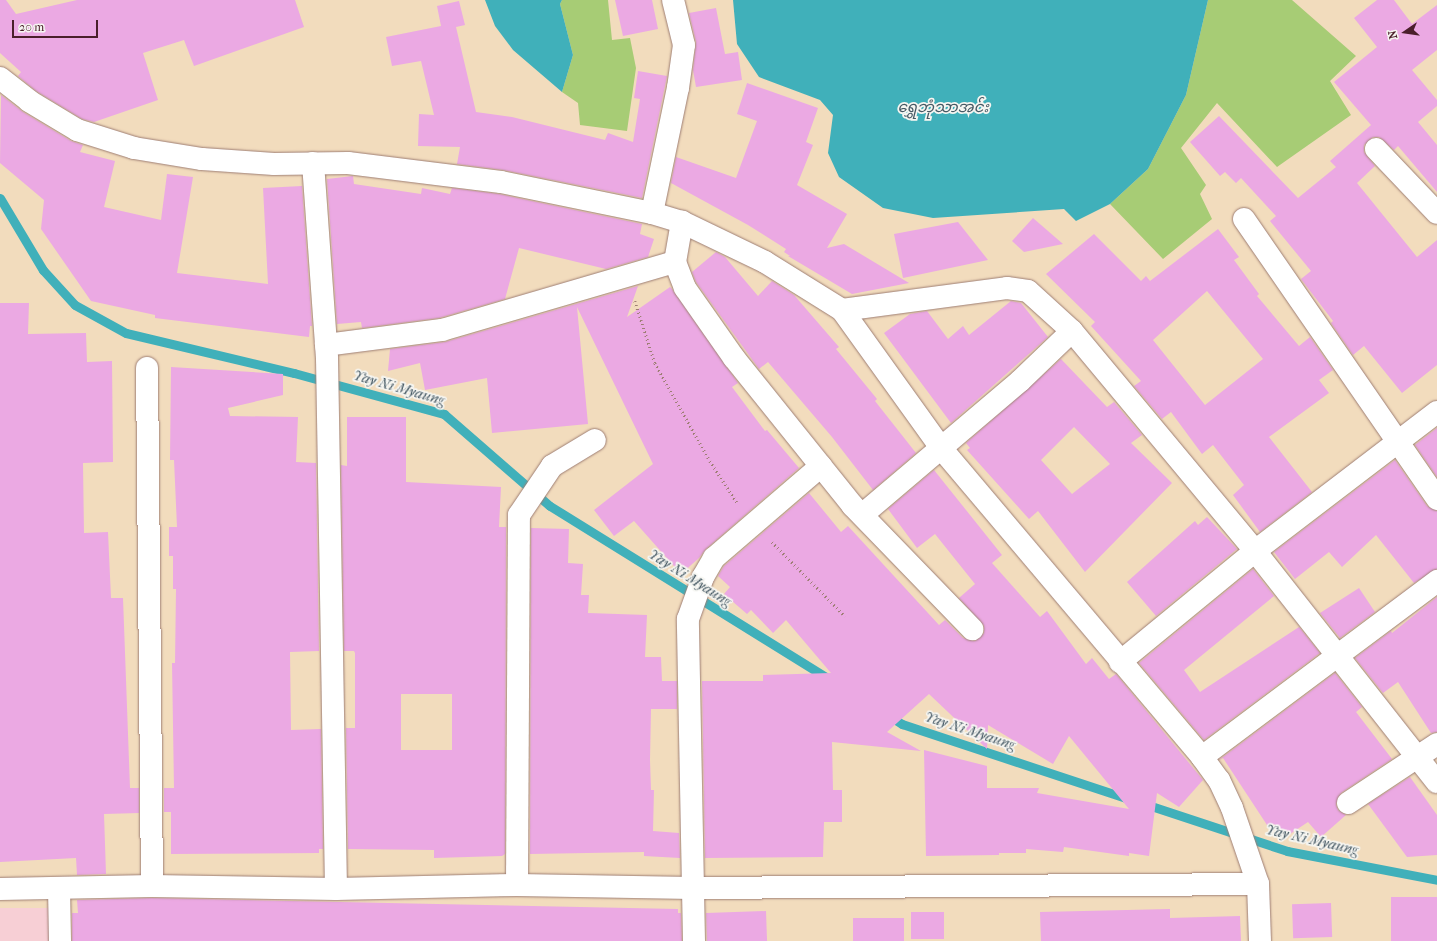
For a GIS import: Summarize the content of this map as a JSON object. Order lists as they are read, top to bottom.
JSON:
{
  "water": ["ရွှေဘုံသာအင်း", "Yay Ni Myaung"],
  "scale_bar": "20 m",
  "north": "left"
}
